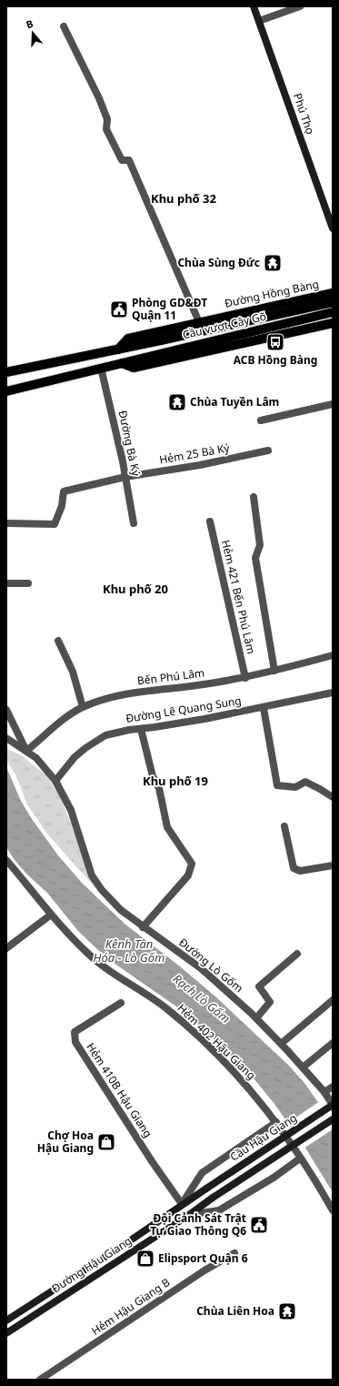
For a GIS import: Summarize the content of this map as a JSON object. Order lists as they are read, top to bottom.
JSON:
{
  "streets": {
    "main road": [
      "Phú Thọ",
      "Đường Hồng Bàng",
      "Cầu vượt Cây Gõ",
      "Cầu Hậu Giang",
      "Đường Hậu Giang"
    ],
    "street": [
      "Đường Bà Ký",
      "Hẻm 25 Bà Ký",
      "Hẻm 421 Bến Phú Lâm",
      "Bến Phú Lâm",
      "Đường Lê Quang Sung",
      "Đường Lò Gốm",
      "Hẻm 402 Hậu Giang",
      "Hẻm 410B Hậu Giang",
      "Hẻm Hậu Giang B"
    ]
  },
  "crossings": [
    ["Đường Hồng Bàng", "Cầu vượt Cây Gõ"],
    ["Đường Bà Ký", "Hẻm 25 Bà Ký"],
    ["Hẻm 421 Bến Phú Lâm", "Bến Phú Lâm"],
    ["Bến Phú Lâm", "Đường Lò Gốm"],
    ["Đường Lê Quang Sung", "Đường Lò Gốm"],
    ["Đường Lò Gốm", "Cầu Hậu Giang"],
    ["Hẻm 402 Hậu Giang", "Đường Hậu Giang"],
    ["Hẻm 410B Hậu Giang", "Đường Hậu Giang"],
    ["Cầu Hậu Giang", "Đường Hậu Giang"]
  ],
  "districts": ["Khu phố 32", "Khu phố 20", "Khu phố 19"],
  "water": ["Kênh Tân Hóa - Lò Gốm", "Rạch Lò Gốm"],
  "places": {
    "temple": ["Chùa Sùng Đức", "Chùa Tuyền Lâm", "Chùa Liên Hoa"],
    "public building": ["Phòng GD&ĐT Quận 11", "Đội Cảnh Sát Trật Tự Giao Thông Q6"],
    "bus stop": ["ACB Hồng Bàng"],
    "shop": ["Chợ Hoa Hậu Giang", "Elipsport Quận 6"]
  },
  "north": "top"
}
